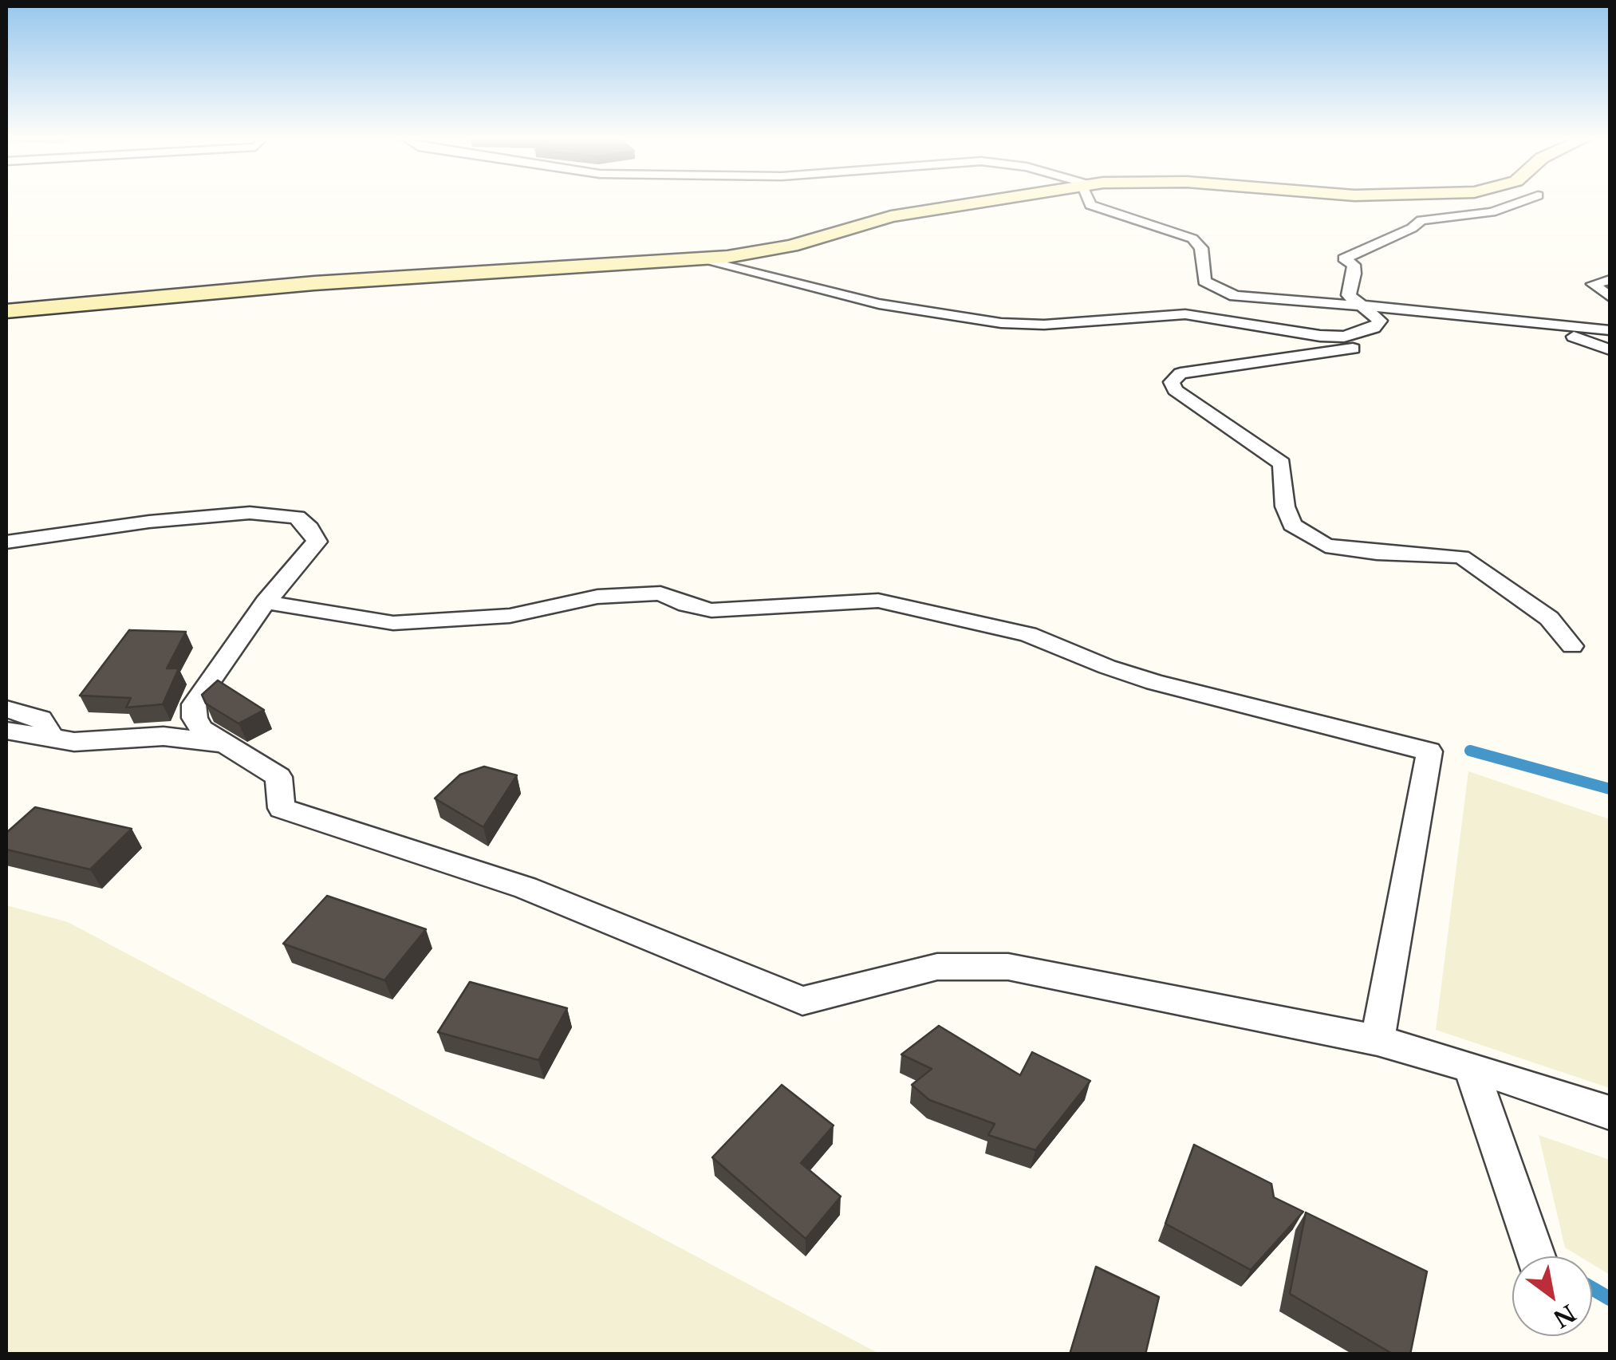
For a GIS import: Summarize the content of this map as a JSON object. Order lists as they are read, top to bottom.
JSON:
{
  "north": "bottom right"
}
